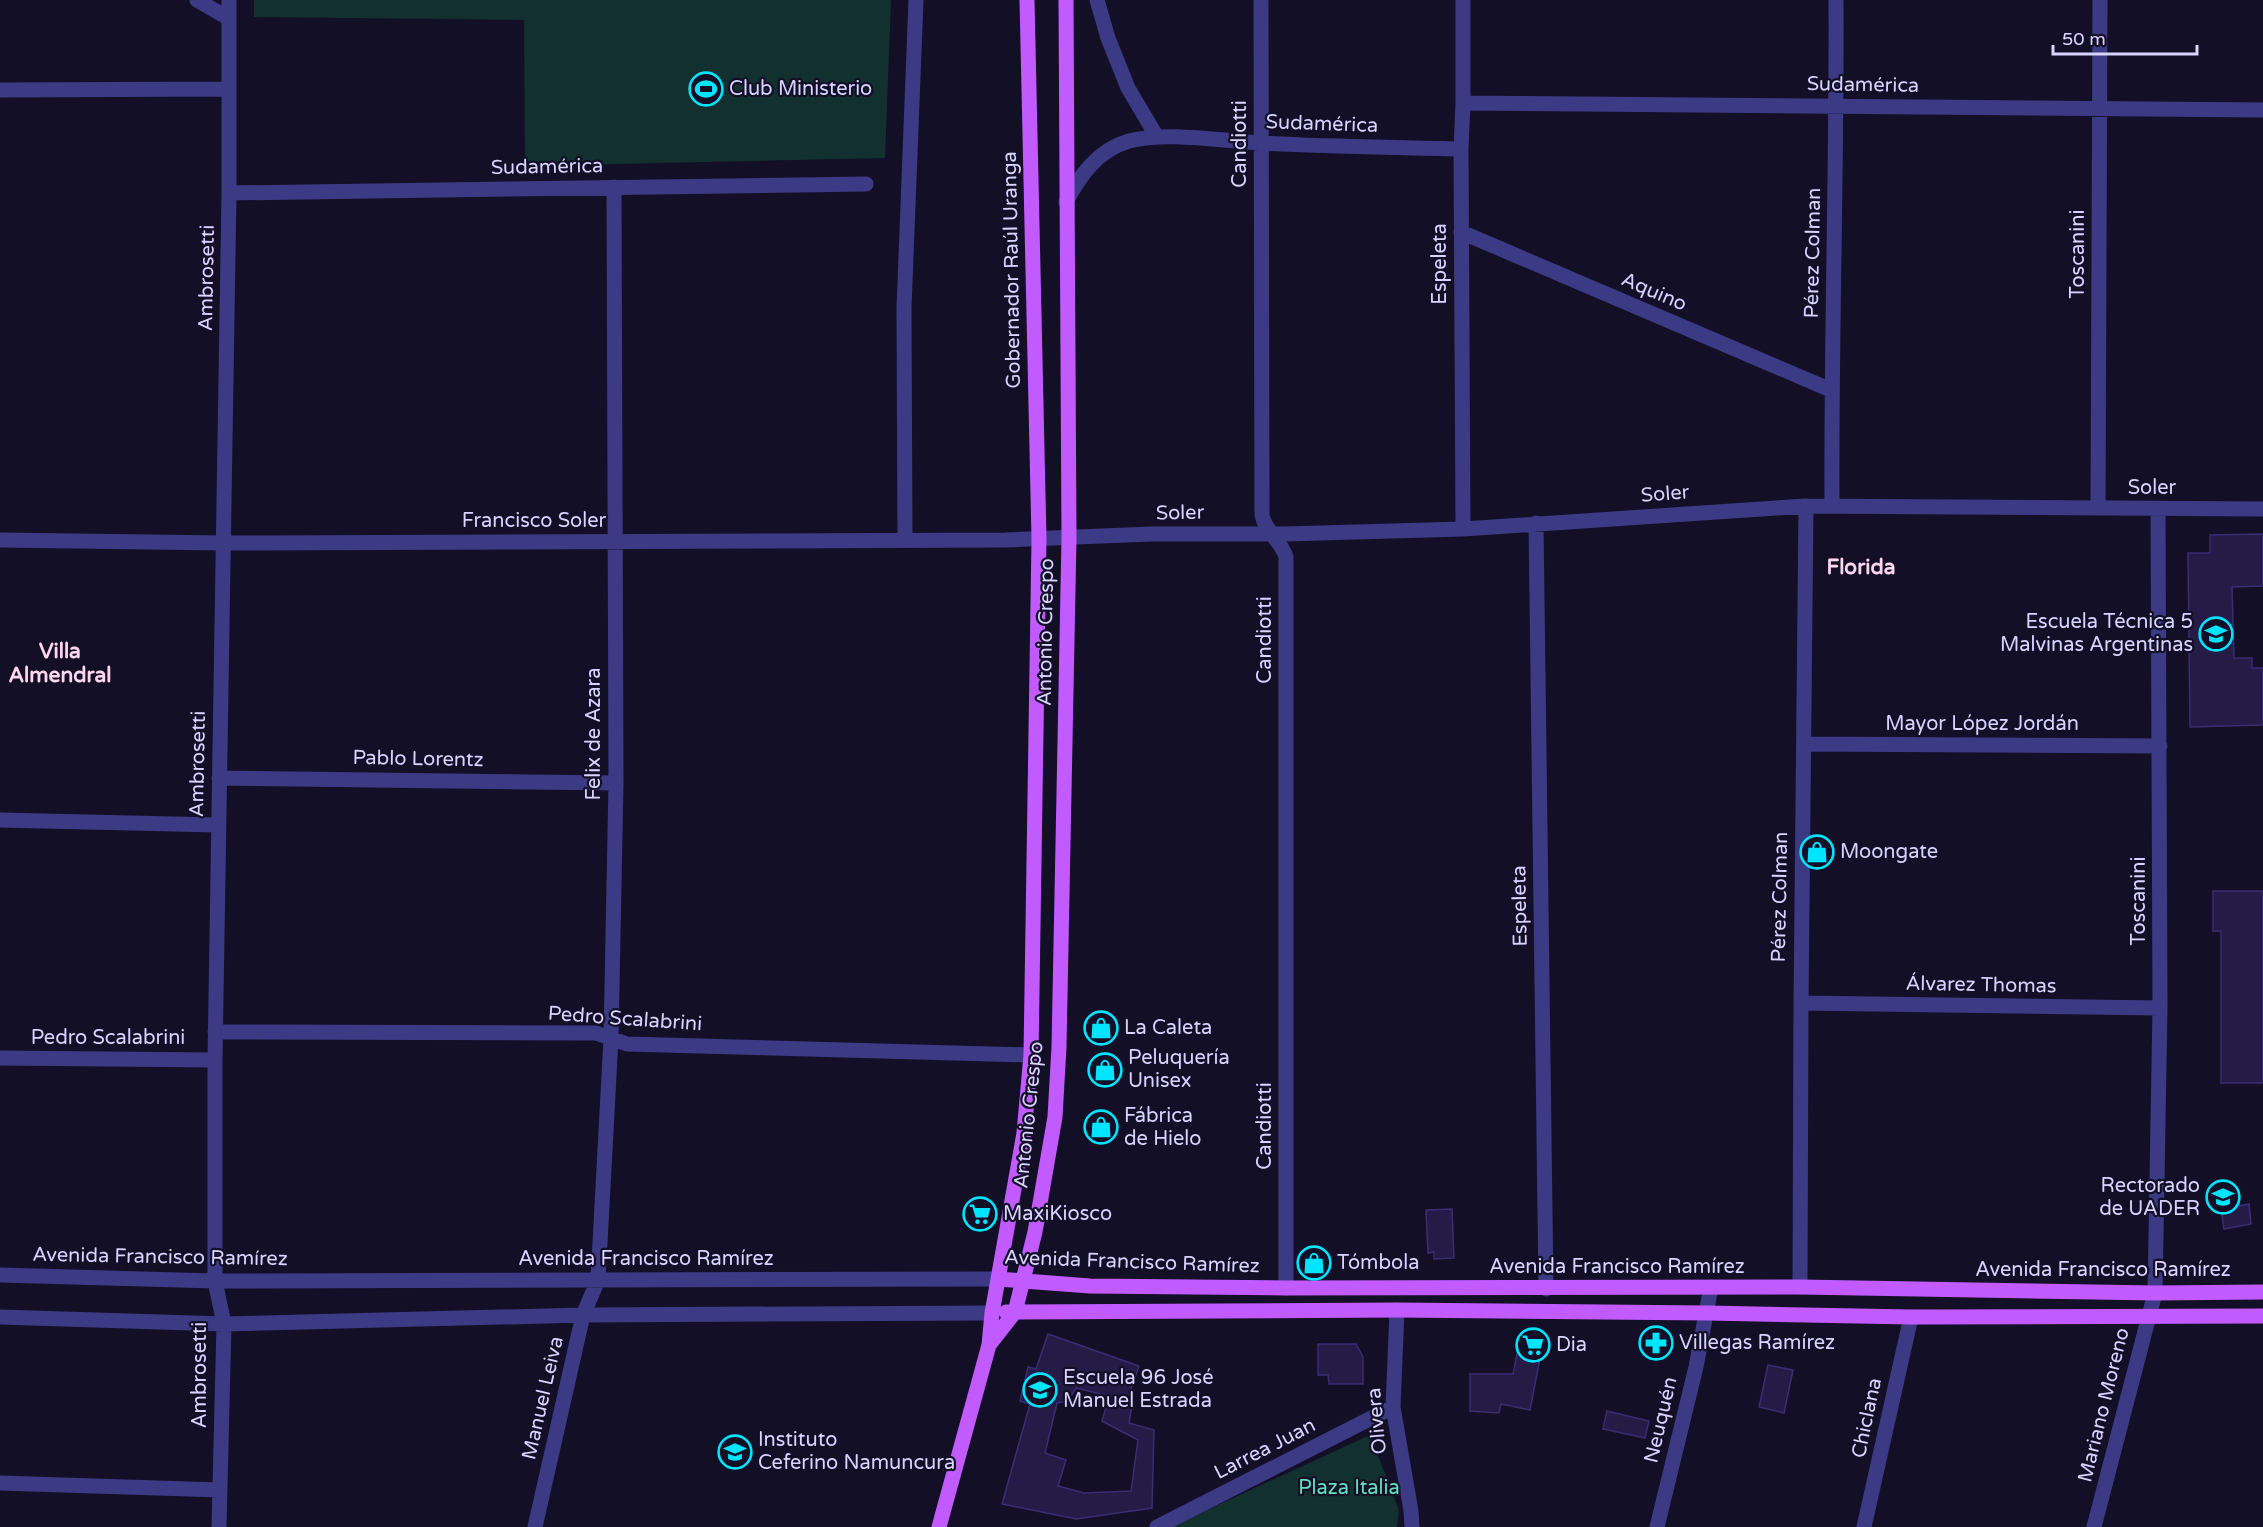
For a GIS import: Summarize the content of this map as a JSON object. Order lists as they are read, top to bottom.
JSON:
{
  "streets": {
    "main road": ["Gobernador Raúl Uranga", "Antonio Crespo", "Avenida Francisco Ramírez"],
    "street": [
      "Sudamérica",
      "Candiotti",
      "Pérez Colman",
      "Toscanini",
      "Espeleta",
      "Ambrosetti",
      "Aquino",
      "Soler",
      "Francisco Soler",
      "Mayor López Jordán",
      "Felix de Azara",
      "Pablo Lorentz",
      "Álvarez Thomas",
      "Pedro Scalabrini",
      "Manuel Leiva",
      "Mariano Moreno",
      "Chiclana",
      "Neuquén",
      "Olivera",
      "Larrea Juan"
    ]
  },
  "crossings": [
    ["Sudamérica", "Candiotti"],
    ["Sudamérica", "Pérez Colman"],
    ["Sudamérica", "Toscanini"],
    ["Sudamérica", "Espeleta"],
    ["Sudamérica", "Ambrosetti"],
    ["Sudamérica", "Felix de Azara"],
    ["Candiotti", "Soler"],
    ["Candiotti", "Avenida Francisco Ramírez"],
    ["Pérez Colman", "Aquino"],
    ["Pérez Colman", "Soler"],
    ["Pérez Colman", "Mayor López Jordán"],
    ["Pérez Colman", "Álvarez Thomas"],
    ["Pérez Colman", "Avenida Francisco Ramírez"],
    ["Toscanini", "Soler"],
    ["Toscanini", "Mayor López Jordán"],
    ["Toscanini", "Álvarez Thomas"],
    ["Toscanini", "Avenida Francisco Ramírez"],
    ["Toscanini", "Mariano Moreno"],
    ["Espeleta", "Aquino"],
    ["Espeleta", "Soler"],
    ["Espeleta", "Avenida Francisco Ramírez"],
    ["Gobernador Raúl Uranga", "Francisco Soler"],
    ["Gobernador Raúl Uranga", "Antonio Crespo"],
    ["Ambrosetti", "Francisco Soler"],
    ["Ambrosetti", "Pablo Lorentz"],
    ["Ambrosetti", "Pedro Scalabrini"],
    ["Ambrosetti", "Avenida Francisco Ramírez"],
    ["Soler", "Francisco Soler"],
    ["Soler", "Antonio Crespo"],
    ["Francisco Soler", "Antonio Crespo"],
    ["Francisco Soler", "Felix de Azara"],
    ["Antonio Crespo", "Pedro Scalabrini"],
    ["Antonio Crespo", "Avenida Francisco Ramírez"],
    ["Felix de Azara", "Pablo Lorentz"],
    ["Felix de Azara", "Pedro Scalabrini"],
    ["Felix de Azara", "Avenida Francisco Ramírez"],
    ["Felix de Azara", "Manuel Leiva"],
    ["Avenida Francisco Ramírez", "Manuel Leiva"],
    ["Avenida Francisco Ramírez", "Mariano Moreno"],
    ["Avenida Francisco Ramírez", "Neuquén"],
    ["Olivera", "Larrea Juan"]
  ],
  "districts": ["Florida", "Villa Almendral"],
  "parks": ["Plaza Italia"],
  "places": {
    "sports": ["Club Ministerio"],
    "school or university": [
      "Escuela Técnica 5 Malvinas Argentinas",
      "Rectorado de UADER",
      "Escuela 96 José Manuel Estrada",
      "Instituto Ceferino Namuncura"
    ],
    "shop": [
      "Moongate",
      "La Caleta",
      "Peluquería Unisex",
      "Fábrica de Hielo",
      "Tómbola"
    ],
    "supermarket": ["MaxiKiosco", "Dia"],
    "pharmacy": ["Villegas Ramírez"]
  },
  "scale_bar": "50 m"
}
